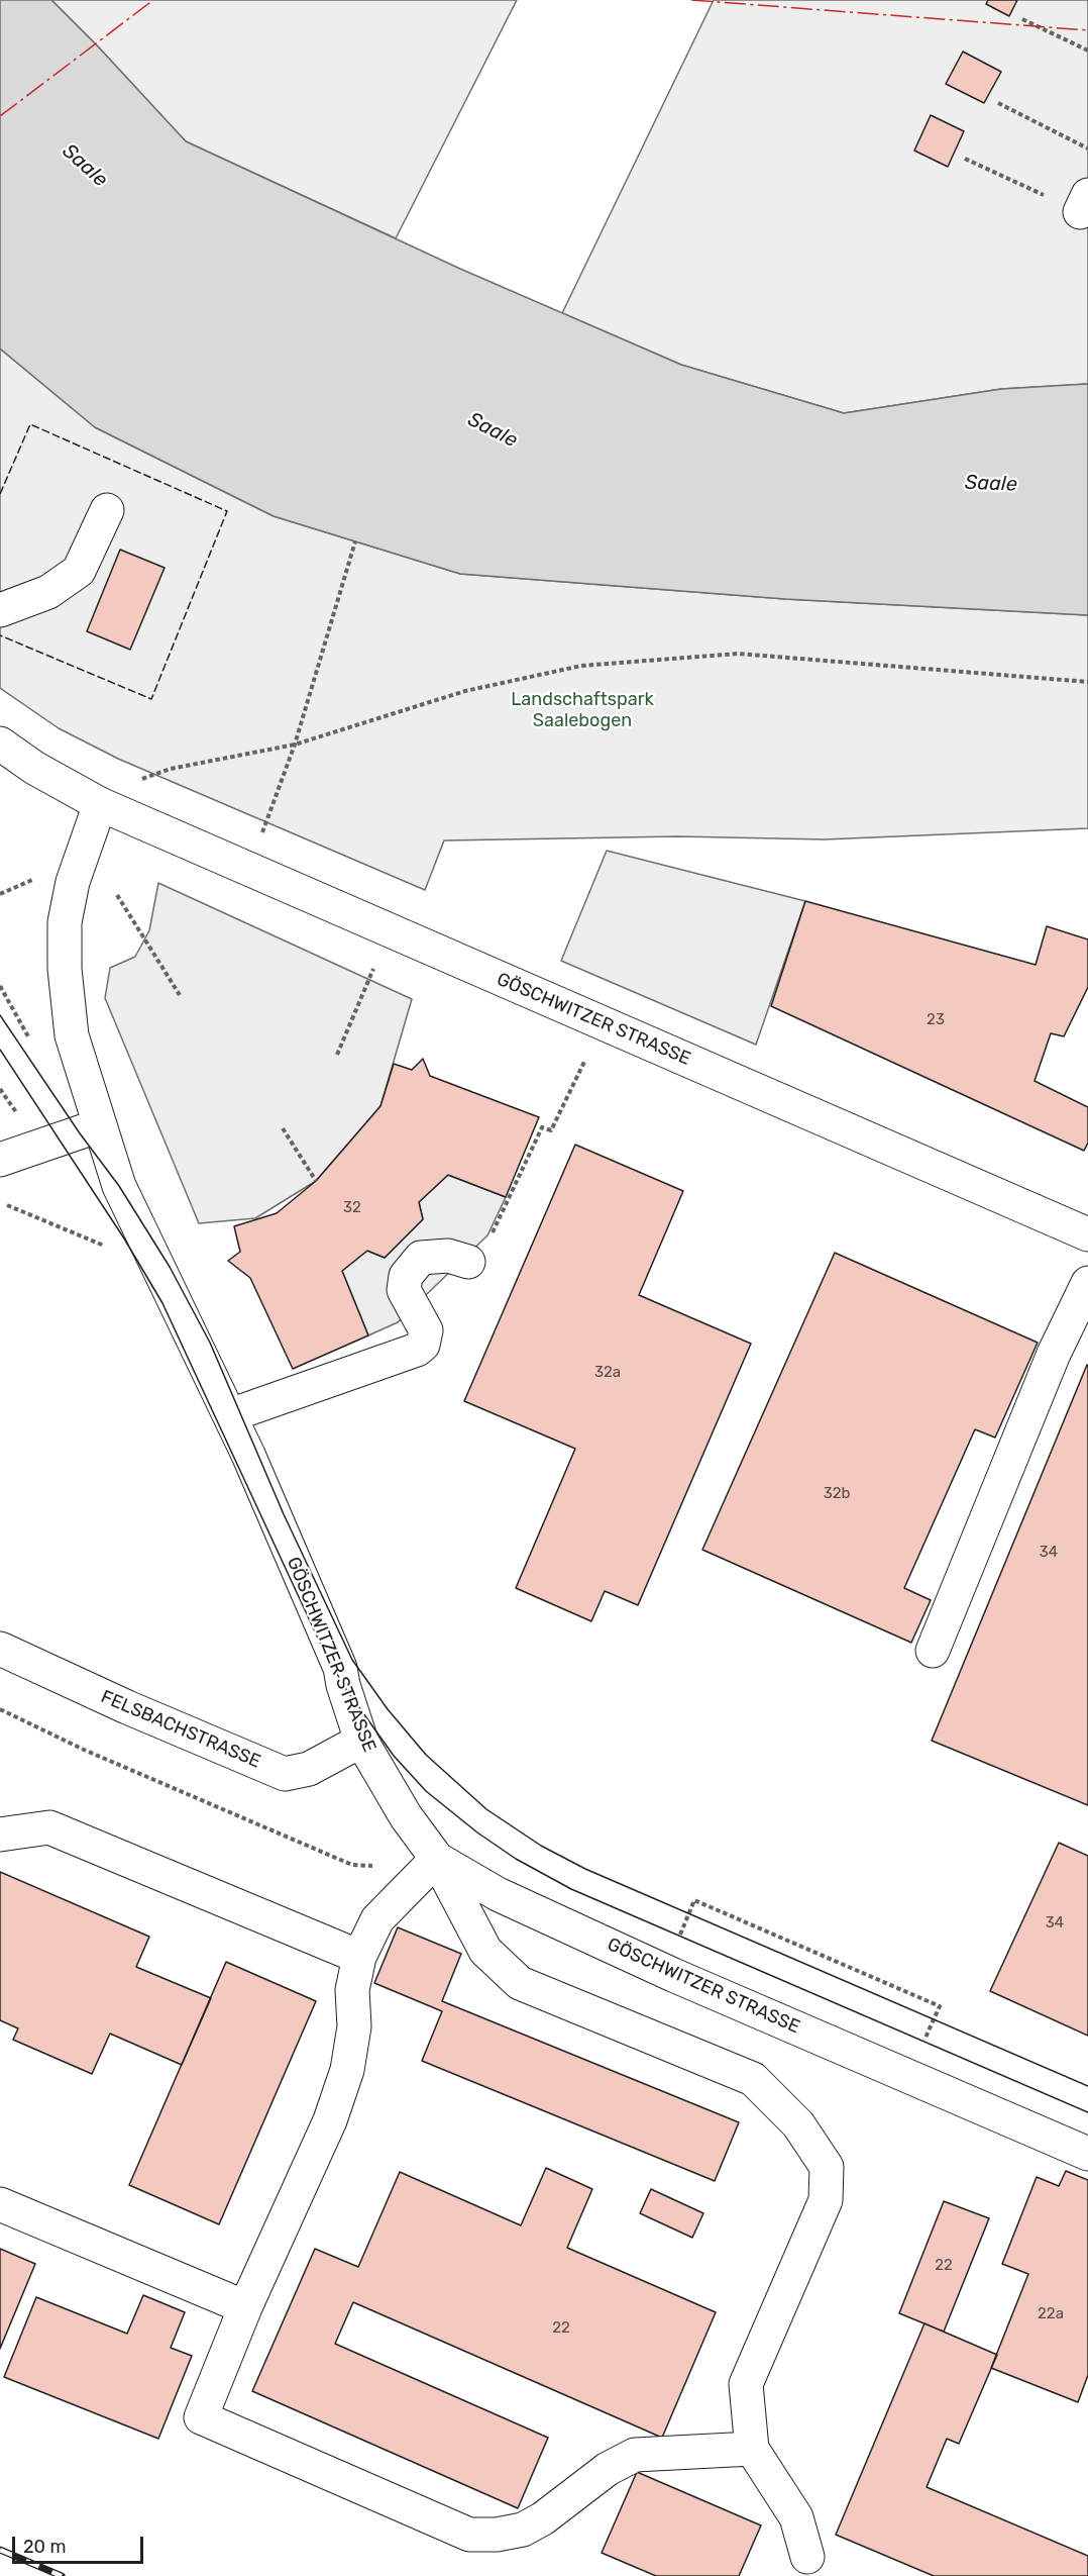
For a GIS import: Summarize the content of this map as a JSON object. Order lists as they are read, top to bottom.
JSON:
{
  "streets": {
    "main road": ["GÖSCHWITZER STRASSE", "FELSBACHSTRASSE"]
  },
  "crossings": [
    ["GÖSCHWITZER STRASSE", "FELSBACHSTRASSE"]
  ],
  "water": ["Saale"],
  "parks": ["Landschaftspark Saalebogen"],
  "house_numbers": [
    "23",
    "32",
    "32a",
    "32b",
    "34",
    "34",
    "22",
    "22a",
    "22"
  ],
  "scale_bar": "20 m"
}
